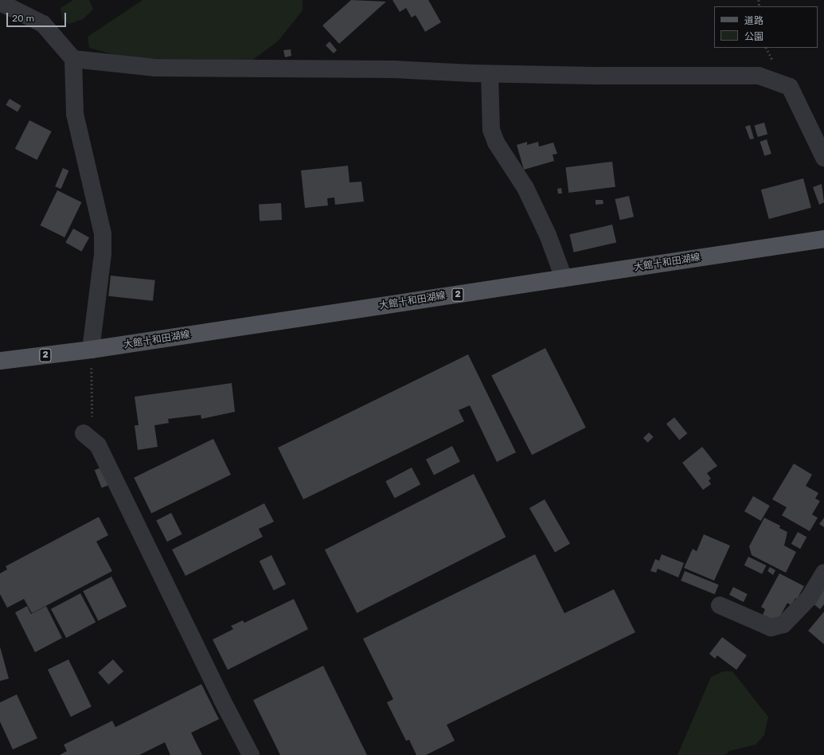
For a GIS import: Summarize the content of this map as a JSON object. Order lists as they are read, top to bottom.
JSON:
{
  "streets": {
    "main road": ["大館十和田湖線", "2"]
  },
  "legend": ["道路", "公園"],
  "scale_bar": "20 m"
}
